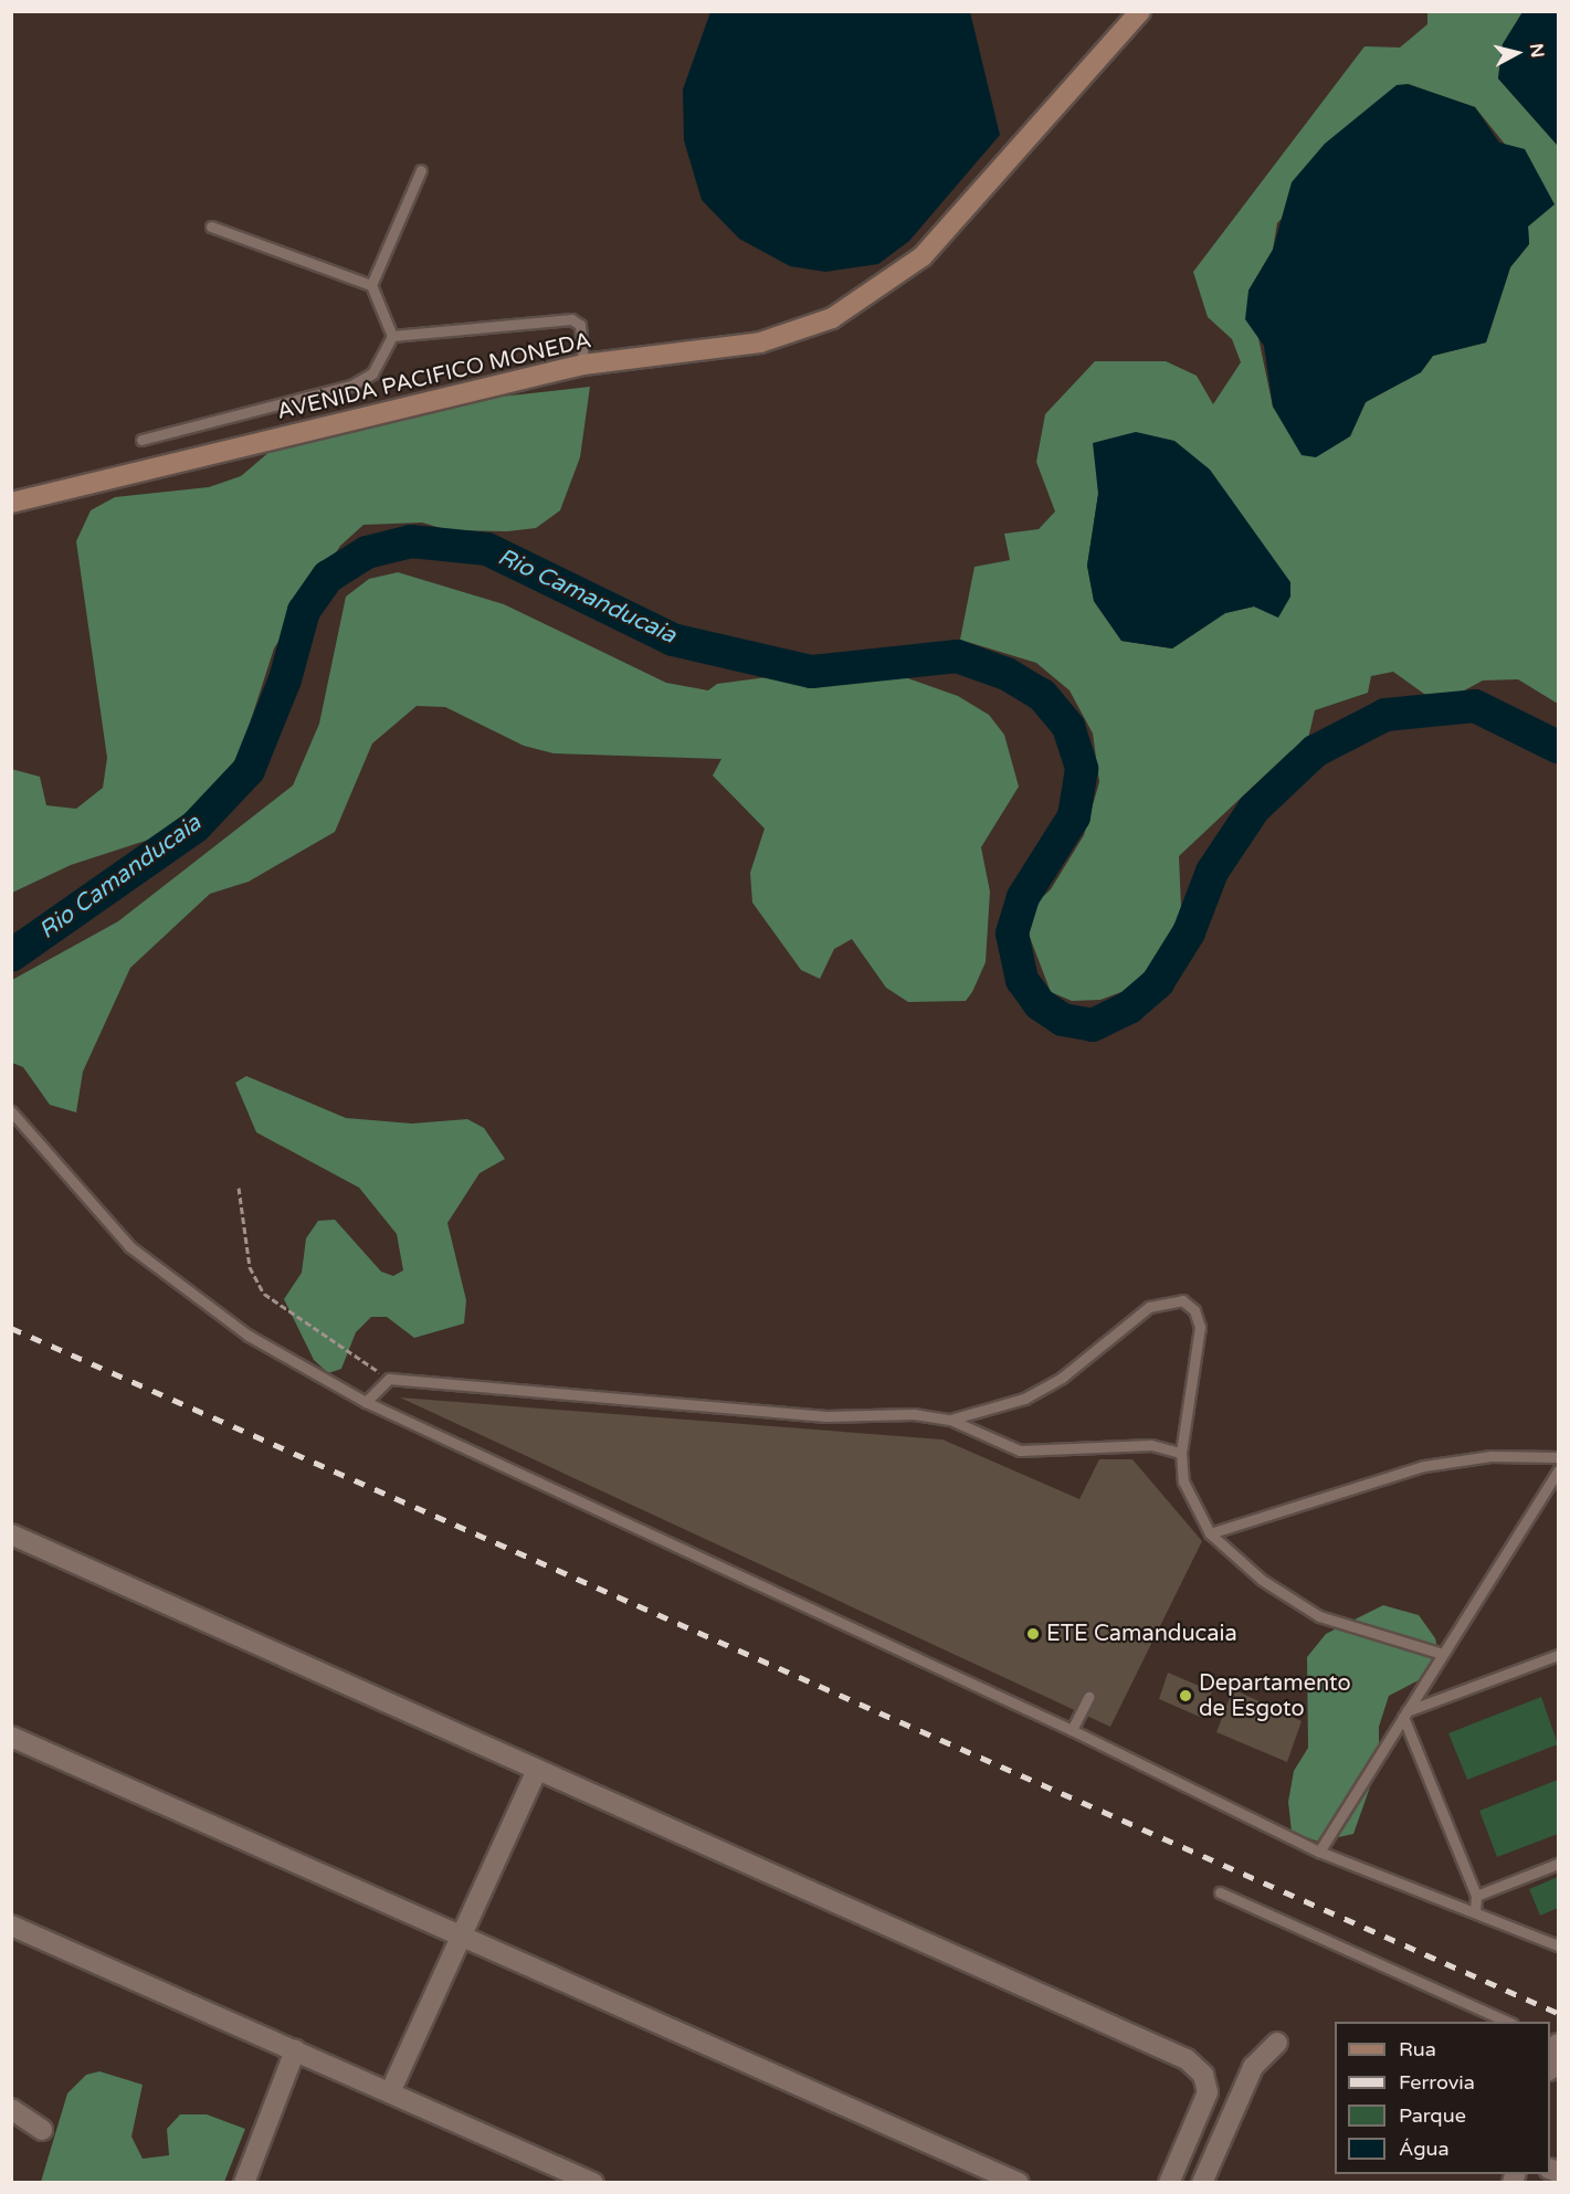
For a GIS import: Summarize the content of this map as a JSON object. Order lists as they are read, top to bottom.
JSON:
{
  "streets": {
    "street": ["AVENIDA PACIFICO MONEDA"]
  },
  "water": ["Rio Camanducaia"],
  "places": ["ETE Camanducaia", "Departamento de Esgoto"],
  "legend": [
    "Rua",
    "Ferrovia",
    "Parque",
    "Água"
  ],
  "north": "right"
}
